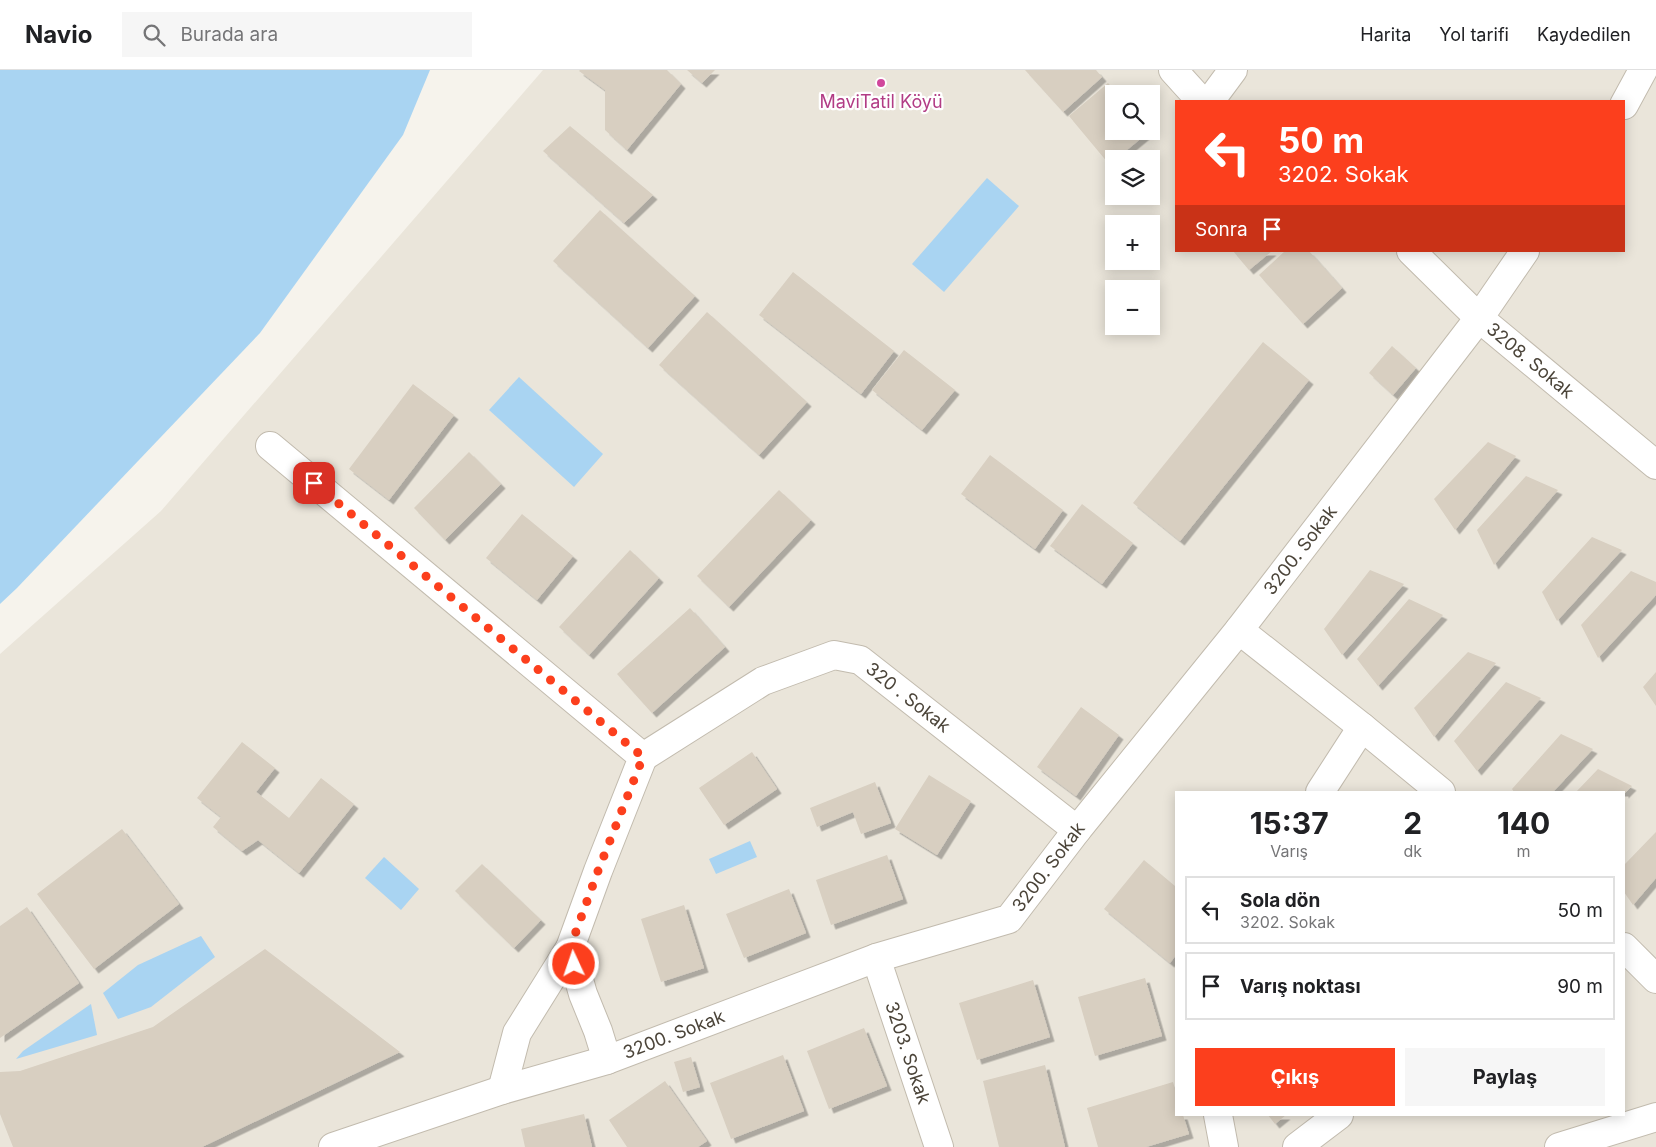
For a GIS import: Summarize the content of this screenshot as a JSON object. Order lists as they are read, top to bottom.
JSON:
{
  "streets": {
    "street": [
      "3208. Sokak",
      "3200. Sokak",
      "320 . Sokak",
      "3203. Sokak"
    ]
  },
  "crossings": [
    ["3208. Sokak", "3200. Sokak"],
    ["3200. Sokak", "320 . Sokak"],
    ["3200. Sokak", "3203. Sokak"]
  ],
  "places": ["MaviTatil Köyü"],
  "page": {
    "header": "Navio",
    "search": "Burada ara",
    "nav": ["Harita", "Yol tarifi", "Kaydedilen"],
    "map_buttons": ["+", "−"],
    "turn": ["50 m", "3202. Sokak"],
    "then": "Sonra",
    "eta": [
      "15:37",
      "Varış",
      "2",
      "dk",
      "140",
      "m"
    ],
    "list": [
      {
        "name": "Sola dön",
        "note": "3202. Sokak",
        "value": "50 m"
      },
      {
        "name": "Varış noktası",
        "value": "90 m"
      }
    ],
    "buttons": ["Çıkış", "Paylaş"]
  }
}
